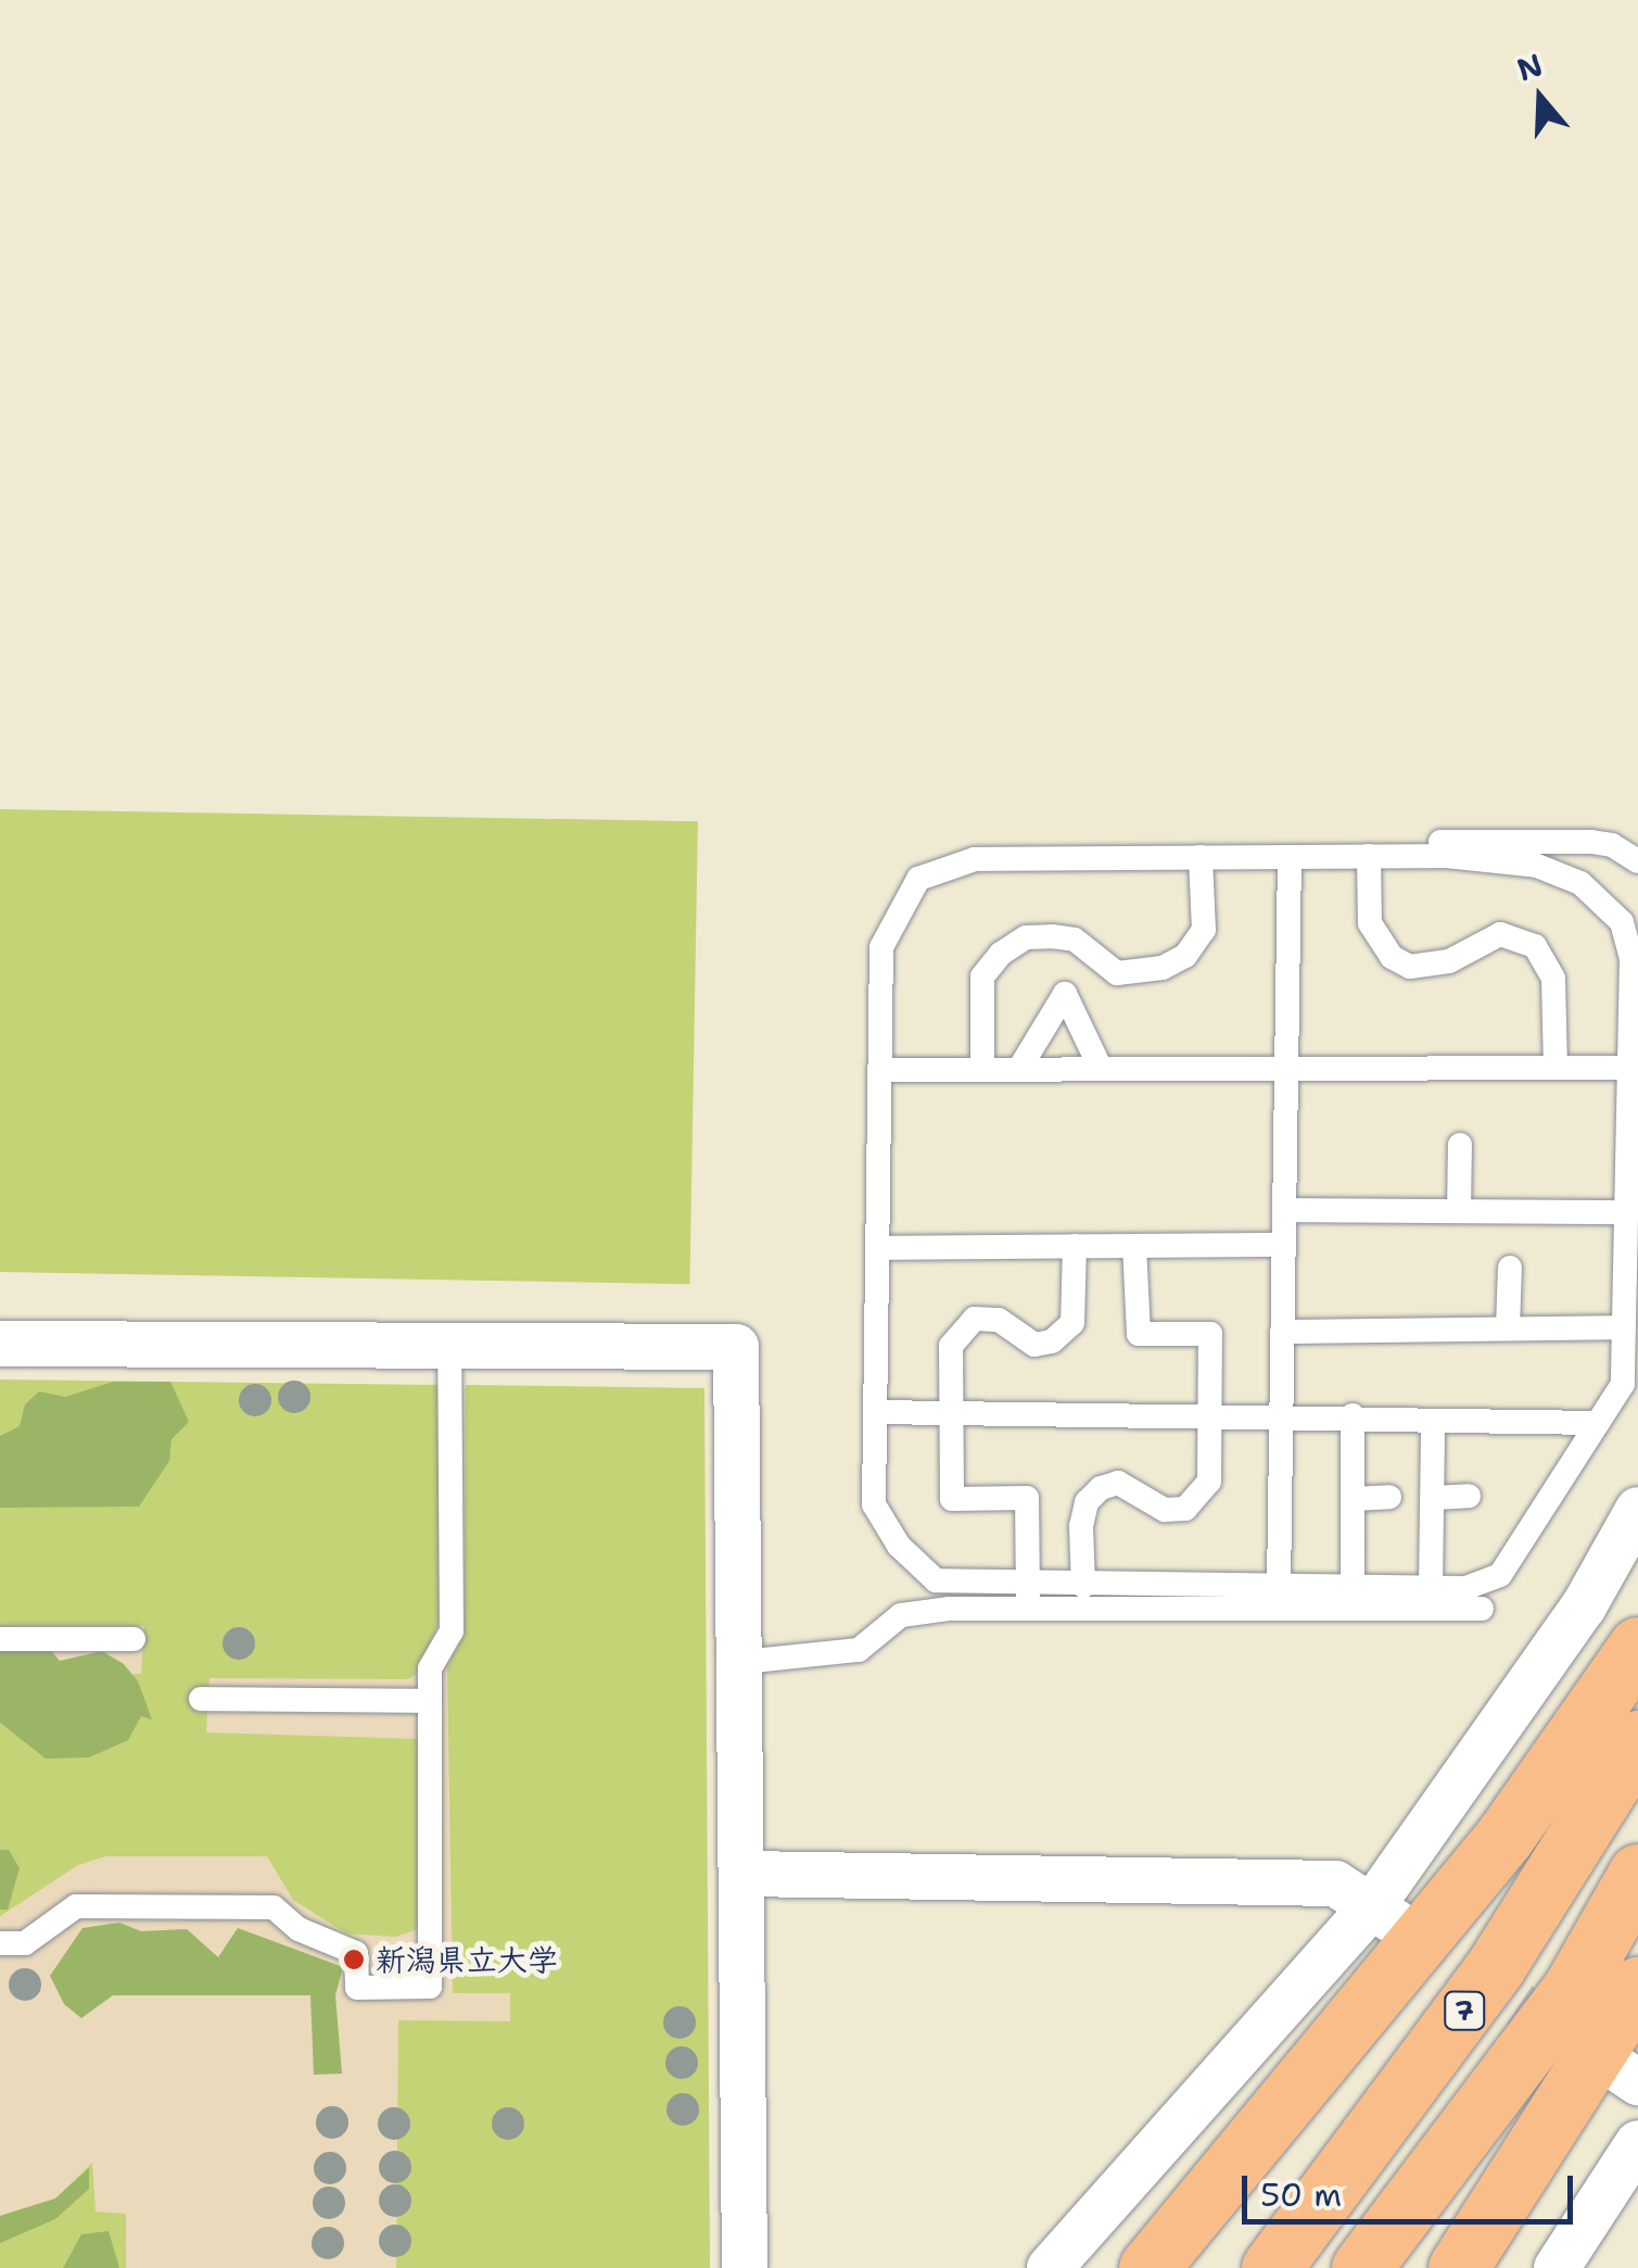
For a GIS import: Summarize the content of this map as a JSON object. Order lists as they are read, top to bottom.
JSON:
{
  "streets": {
    "highway": ["7"]
  },
  "places": ["新潟県立大学"],
  "scale_bar": "50 m",
  "north": "top"
}
